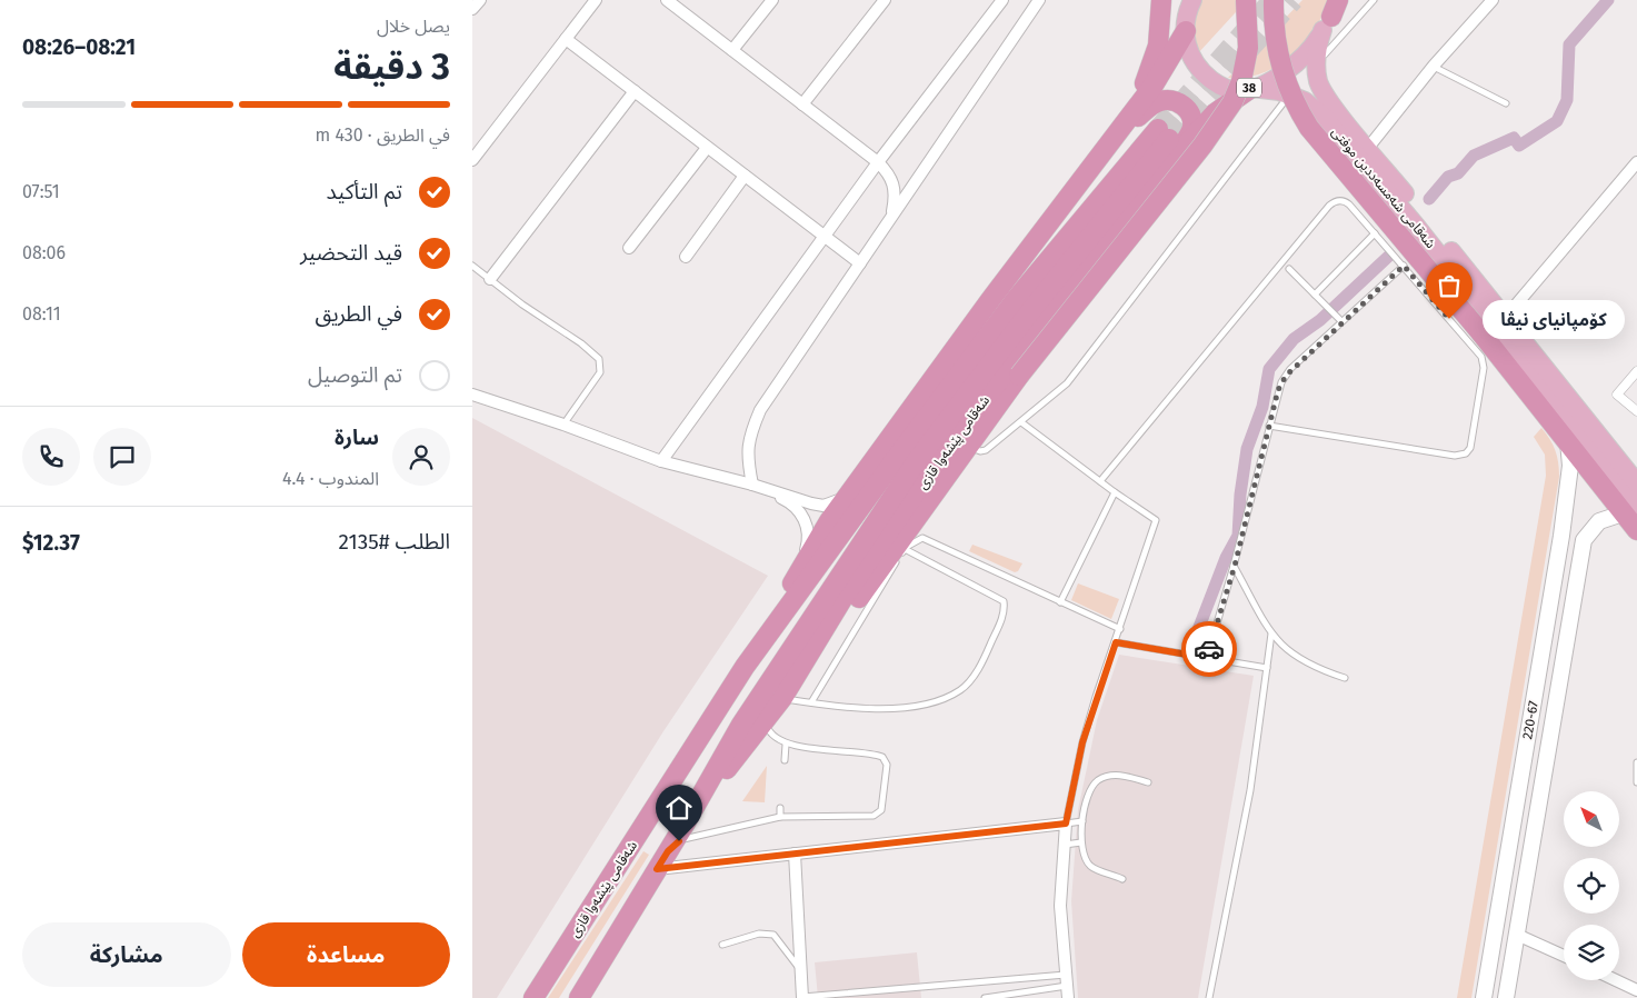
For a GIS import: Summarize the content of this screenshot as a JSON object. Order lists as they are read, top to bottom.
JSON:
{
  "streets": {
    "highway": ["شەقامی پێشەوا قازی"],
    "main road": ["38", "شەقامی شەمسەددین موفتی"],
    "street": ["220-67"]
  },
  "crossings": [
    ["38", "شەقامی پێشەوا قازی"],
    ["شەقامی شەمسەددین موفتی", "شەقامی پێشەوا قازی"]
  ],
  "places": ["کۆمپانیای نیڤا"],
  "north": "top left",
  "page": {
    "heading": ["3 دقيقة", "يصل خلال", "08:21–08:26"],
    "panel": [
      "سارة",
      "المندوب · 4.4",
      "الطلب #2135",
      "$12.37"
    ],
    "bar": "في الطريق · 430 m",
    "list": [
      ["تم التأكيد", "07:51"],
      ["قيد التحضير", "08:06"],
      ["في الطريق", "08:11"],
      "تم التوصيل"
    ],
    "bubble": "کۆمپانیای نیڤا",
    "buttons": ["مساعدة", "مشاركة"]
  }
}
